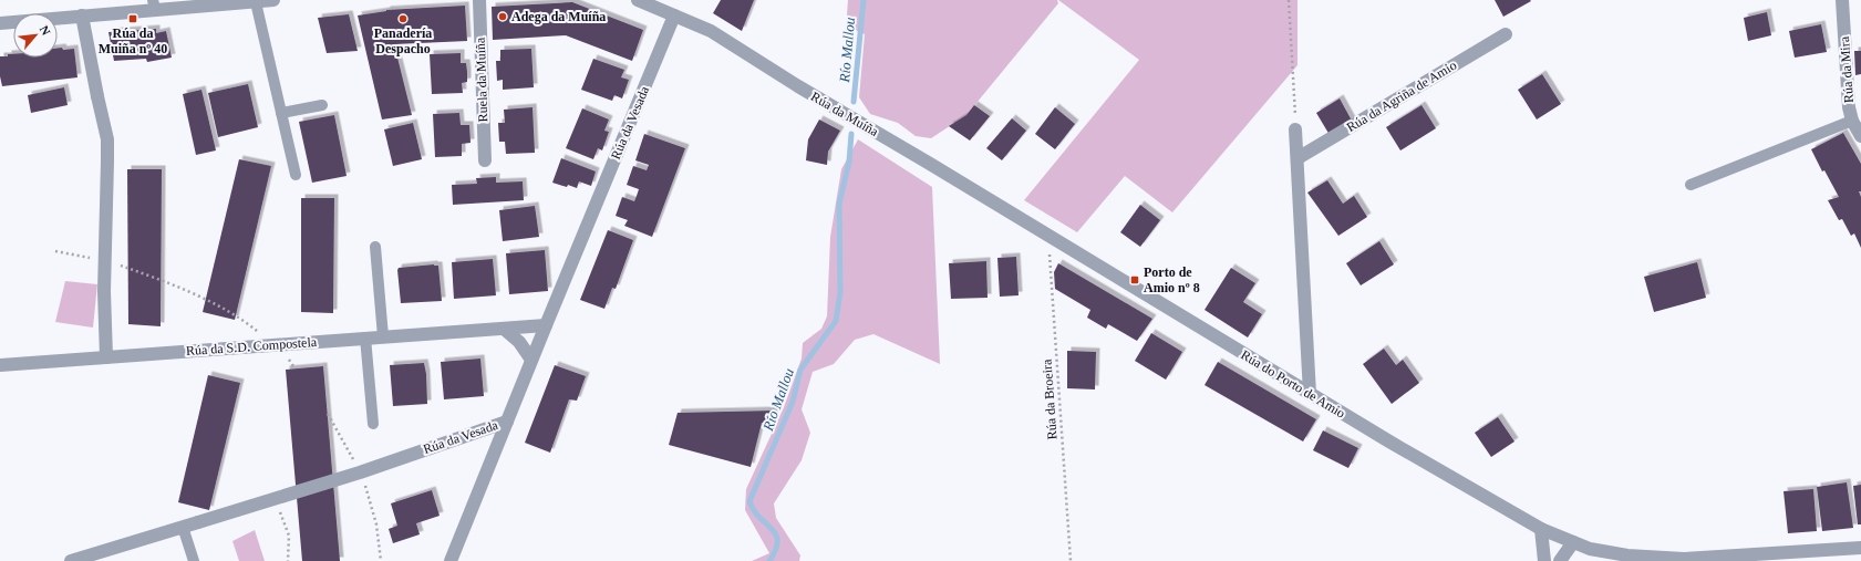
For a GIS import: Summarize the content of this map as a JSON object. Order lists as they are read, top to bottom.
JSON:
{
  "streets": {
    "street": [
      "Rúa da Mira",
      "Ruela da Muíña",
      "Rúa da Agriña de Amio",
      "Rúa da Muíña",
      "Rúa da Vesada",
      "Rúa da S.D. Compostela",
      "Rúa do Porto de Amio"
    ],
    "path": ["Rúa da Broeira"]
  },
  "crossings": [
    ["Rúa da Muíña", "Rúa da Vesada"],
    ["Rúa da Muíña", "Rúa do Porto de Amio"],
    ["Rúa da Muíña", "Rúa da Broeira"],
    ["Rúa da Vesada", "Rúa da S.D. Compostela"],
    ["Rúa do Porto de Amio", "Rúa da Broeira"]
  ],
  "water": ["Río Mallou"],
  "places": {
    "other": ["Adega da Muíña", "Panadería Despacho"],
    "transit": ["Rúa da Muiña nº 40", "Porto de Amio nº 8"]
  },
  "north": "top right"
}
